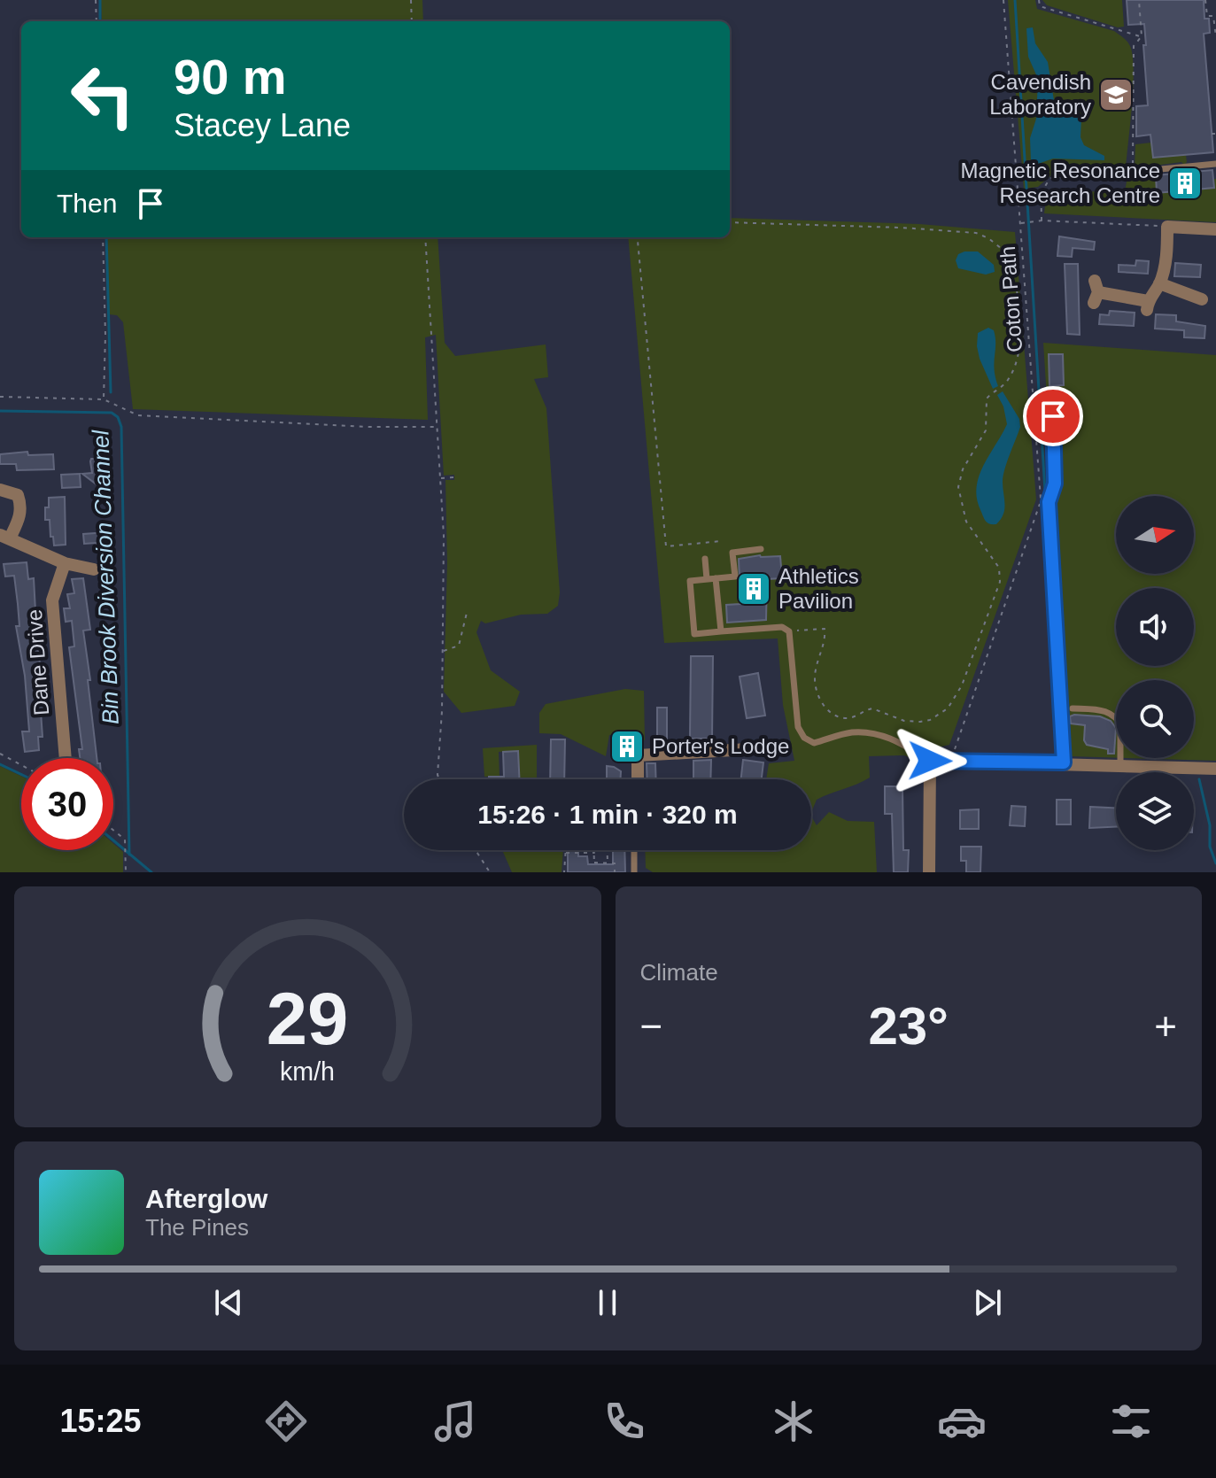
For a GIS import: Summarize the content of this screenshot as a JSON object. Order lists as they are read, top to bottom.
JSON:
{
  "streets": {
    "street": ["Dane Drive"],
    "path": ["Coton Path"]
  },
  "water": ["Bin Brook Diversion Channel"],
  "places": {
    "school or university": ["Cavendish Laboratory"],
    "building": ["Magnetic Resonance Research Centre", "Athletics Pavilion", "Porter's Lodge"]
  },
  "north": "right",
  "page": {
    "turn": ["90 m", "Stacey Lane"],
    "then": "Then",
    "limit": "30",
    "trip": "15:26 · 1 min · 320 m",
    "tile": "Climate",
    "heat": ["−", "23°", "+"],
    "song": ["Afterglow", "The Pines"],
    "tabs": "15:25",
    "gauge": ["29", "km/h"]
  }
}
